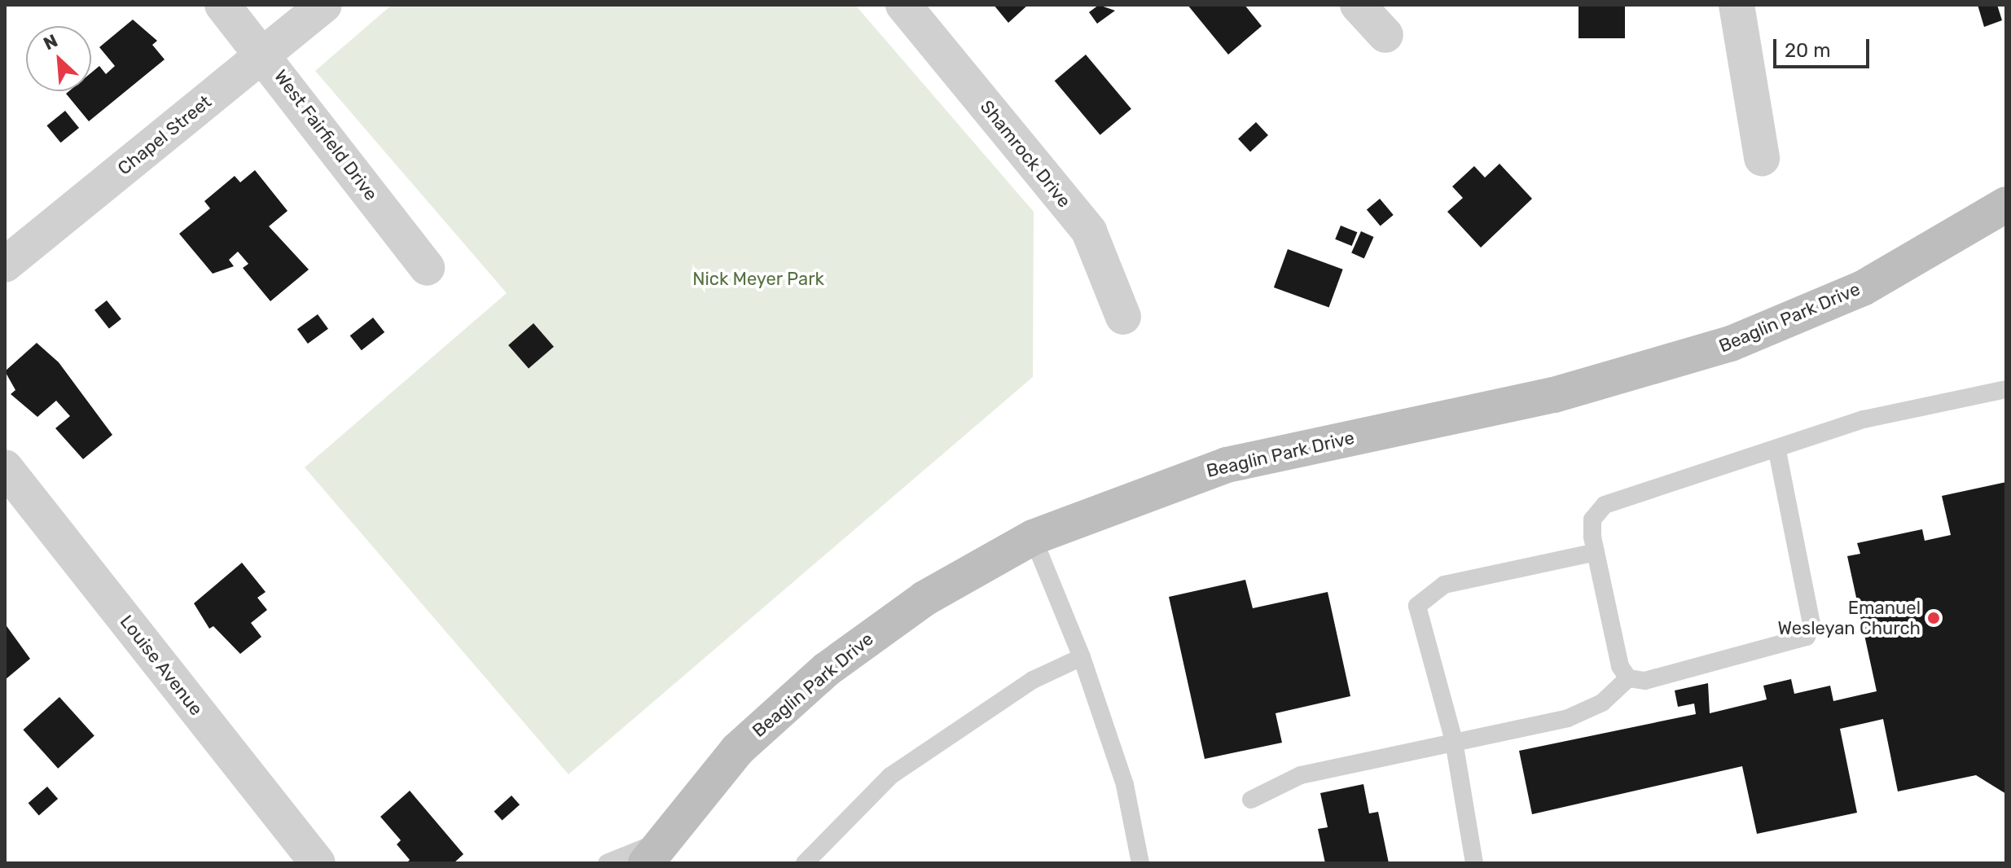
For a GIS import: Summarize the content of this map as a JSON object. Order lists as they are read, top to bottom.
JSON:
{
  "streets": {
    "main road": ["Beaglin Park Drive"],
    "street": [
      "Chapel Street",
      "West Fairfield Drive",
      "Shamrock Drive",
      "Louise Avenue"
    ]
  },
  "crossings": [
    ["Chapel Street", "West Fairfield Drive"]
  ],
  "parks": ["Nick Meyer Park"],
  "places": ["Emanuel Wesleyan Church"],
  "scale_bar": "20 m",
  "north": "top left"
}
